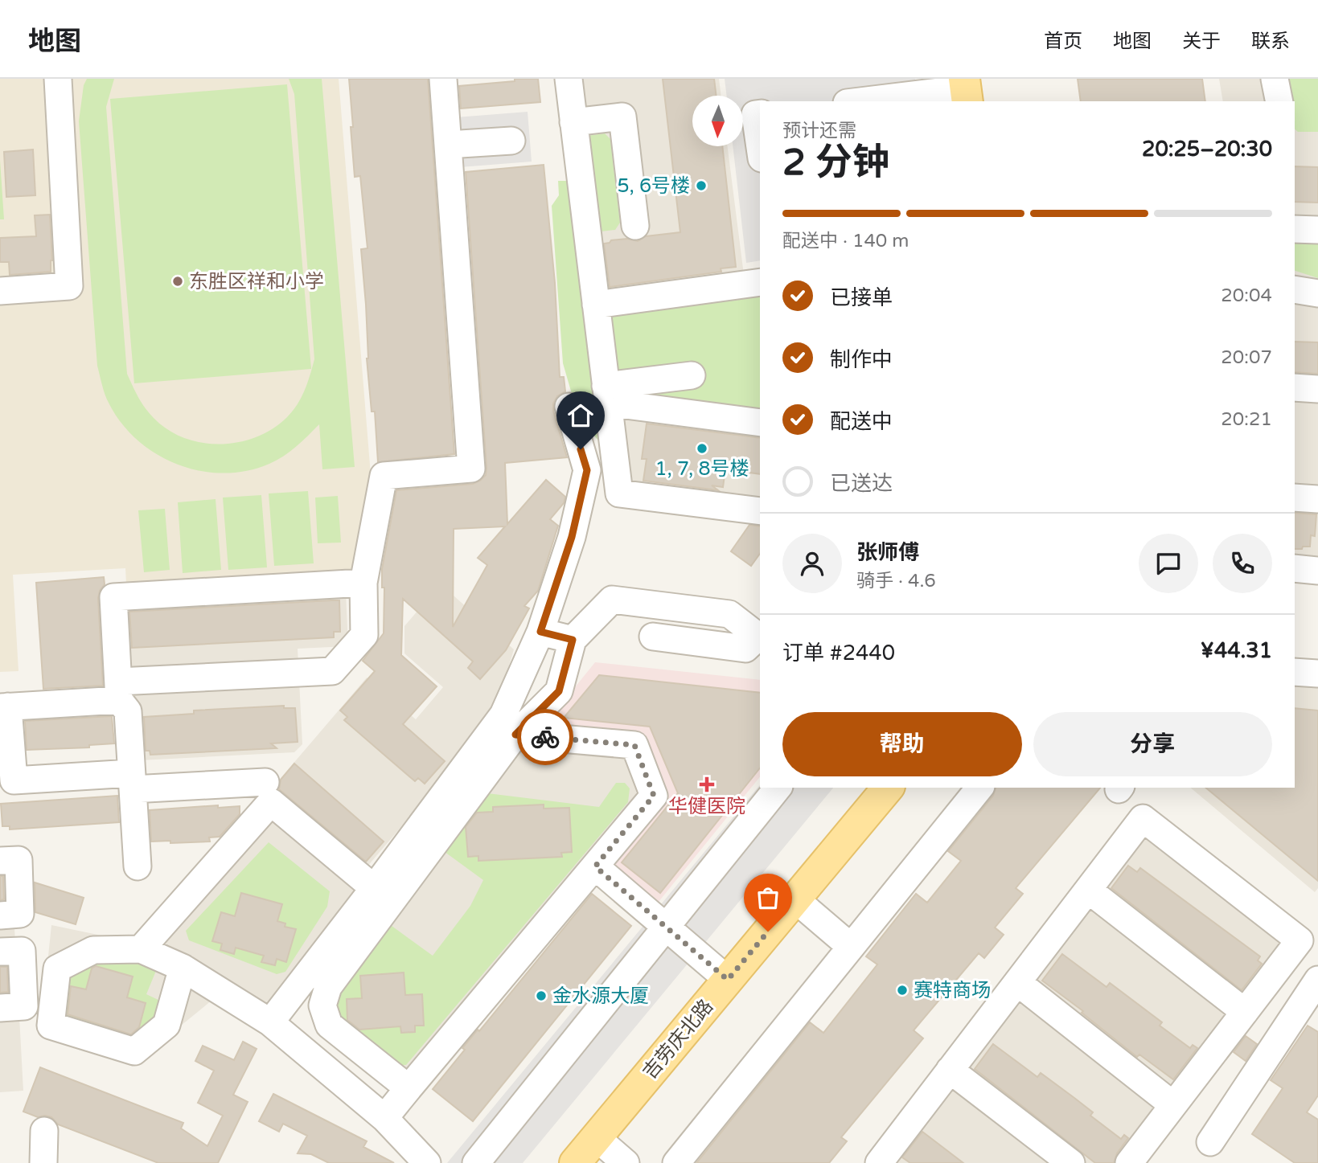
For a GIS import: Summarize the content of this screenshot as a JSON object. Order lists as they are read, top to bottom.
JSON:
{
  "streets": {
    "main road": ["吉劳庆北路"]
  },
  "places": {
    "other": [
      "5, 6号楼",
      "东胜区祥和小学",
      "1, 7, 8号楼",
      "赛特商场",
      "金水源大厦"
    ],
    "health": ["华健医院"]
  },
  "north": "bottom",
  "page": {
    "header": "地图",
    "nav": [
      "首页",
      "地图",
      "关于",
      "联系"
    ],
    "heading": ["2 分钟", "预计还需", "20:25–20:30"],
    "panel": [
      "张师傅",
      "骑手 · 4.6",
      "订单 #2440",
      "¥44.31"
    ],
    "bar": "配送中 · 140 m",
    "list": [
      ["已接单", "20:04"],
      ["制作中", "20:07"],
      ["配送中", "20:21"],
      "已送达"
    ],
    "buttons": ["帮助", "分享"]
  }
}
